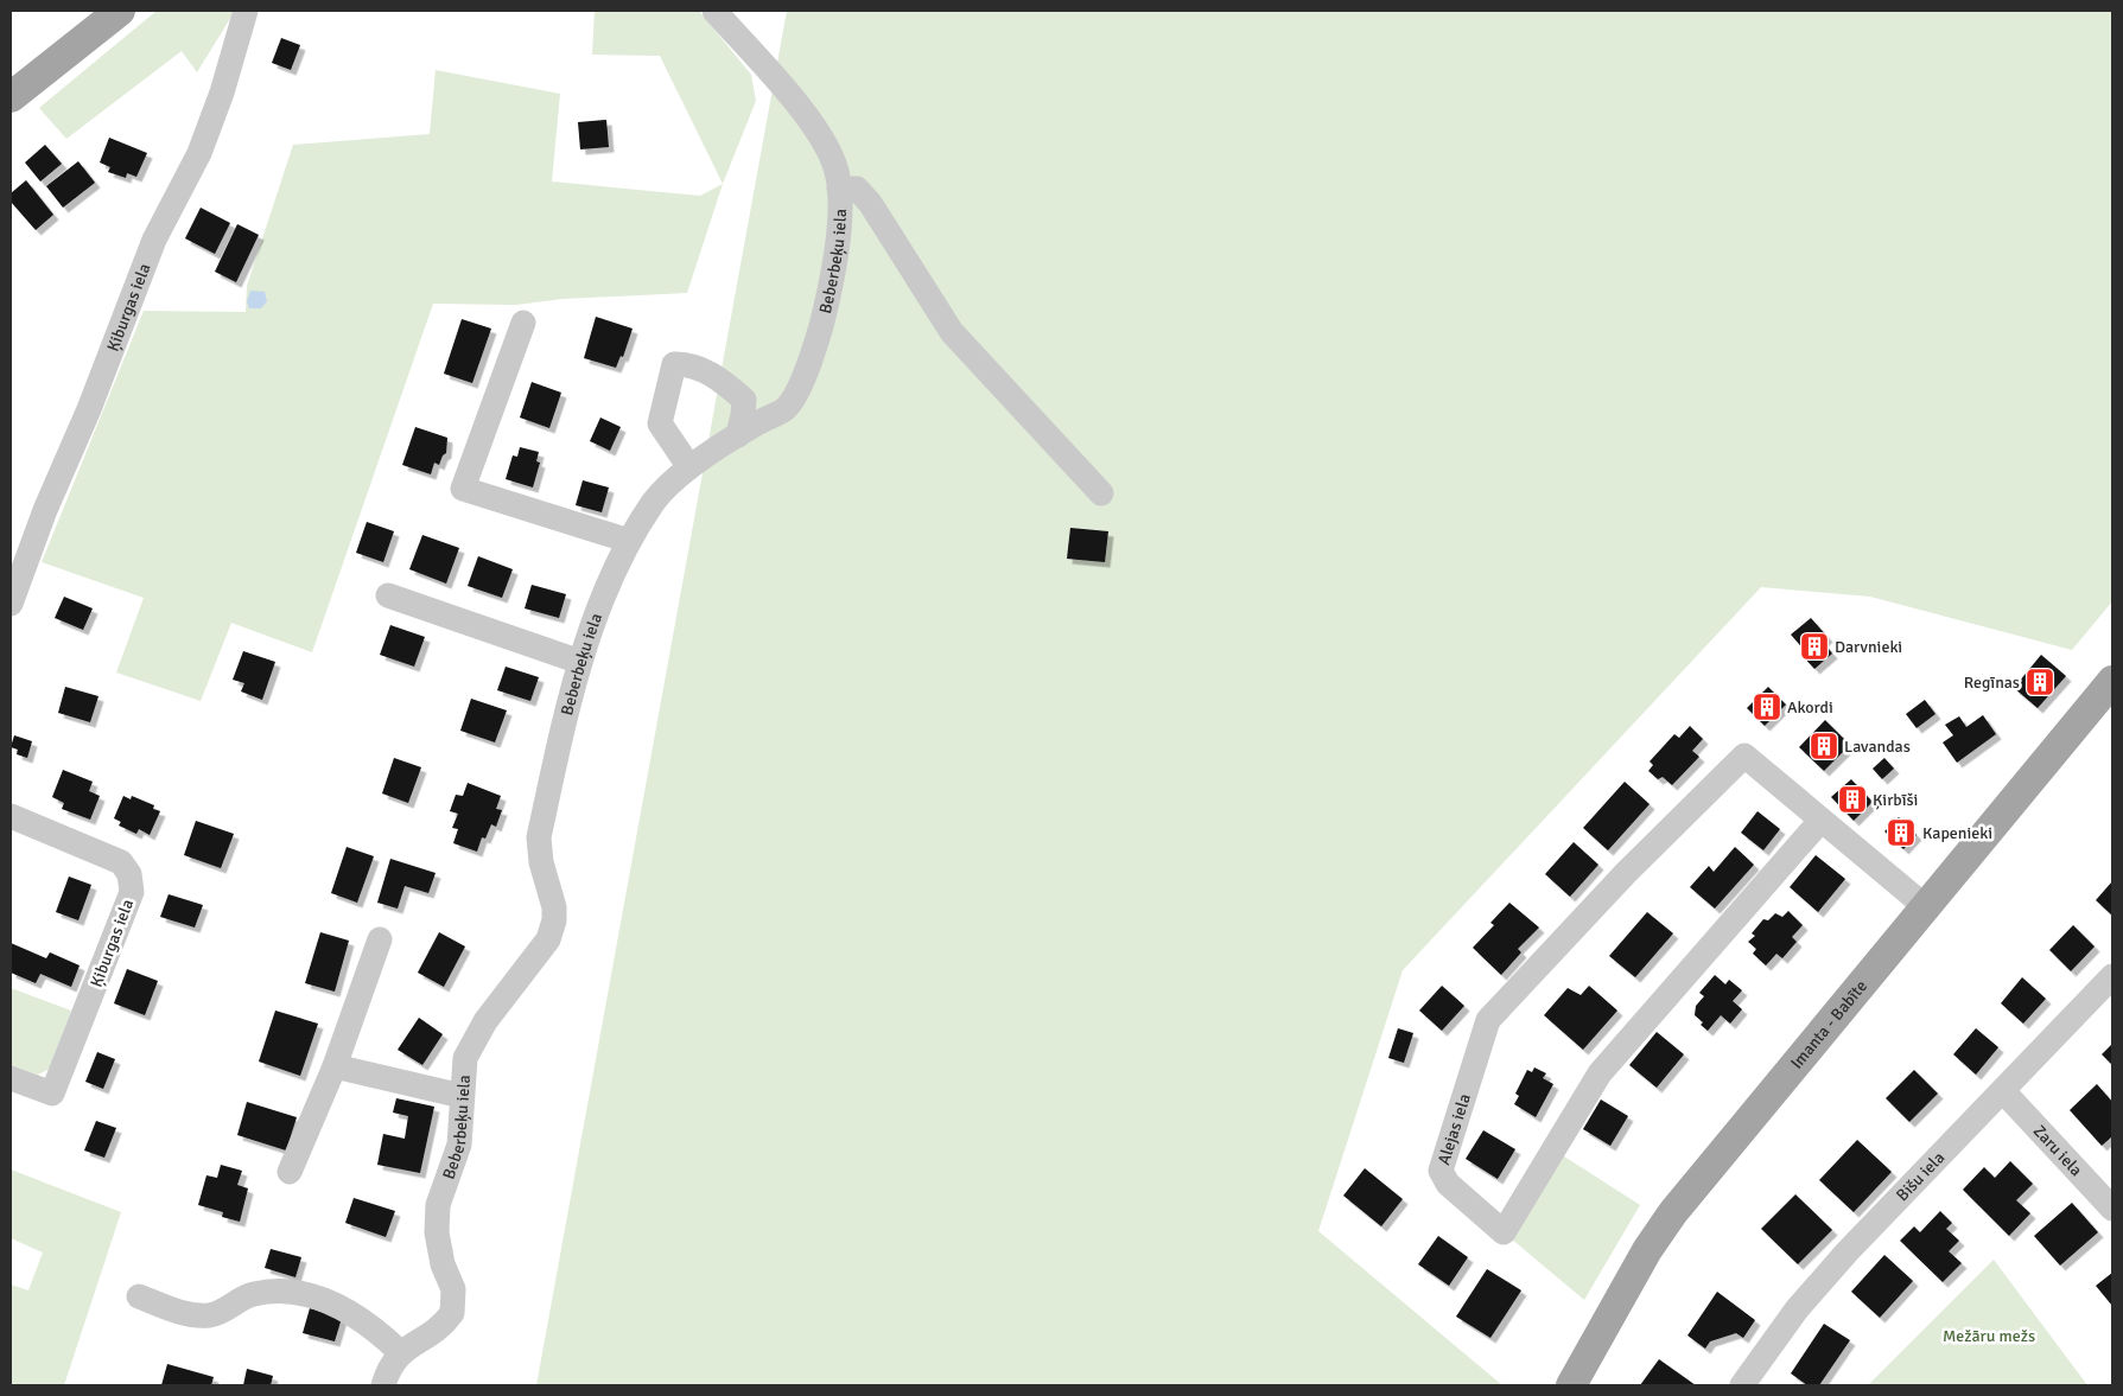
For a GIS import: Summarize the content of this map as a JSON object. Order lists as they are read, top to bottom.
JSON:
{
  "streets": {
    "main road": ["Imanta - Babīte"],
    "street": [
      "Beberbeķu iela",
      "Ķiburgas iela",
      "Alejas iela",
      "Zaru iela",
      "Bišu iela"
    ]
  },
  "crossings": [
    ["Zaru iela", "Bišu iela"]
  ],
  "parks": ["Mežāru mežs"],
  "places": {
    "building": [
      "Darvnieki",
      "Regīnas",
      "Akordi",
      "Lavandas",
      "Ķirbīši",
      "Kapenieki"
    ]
  }
}
